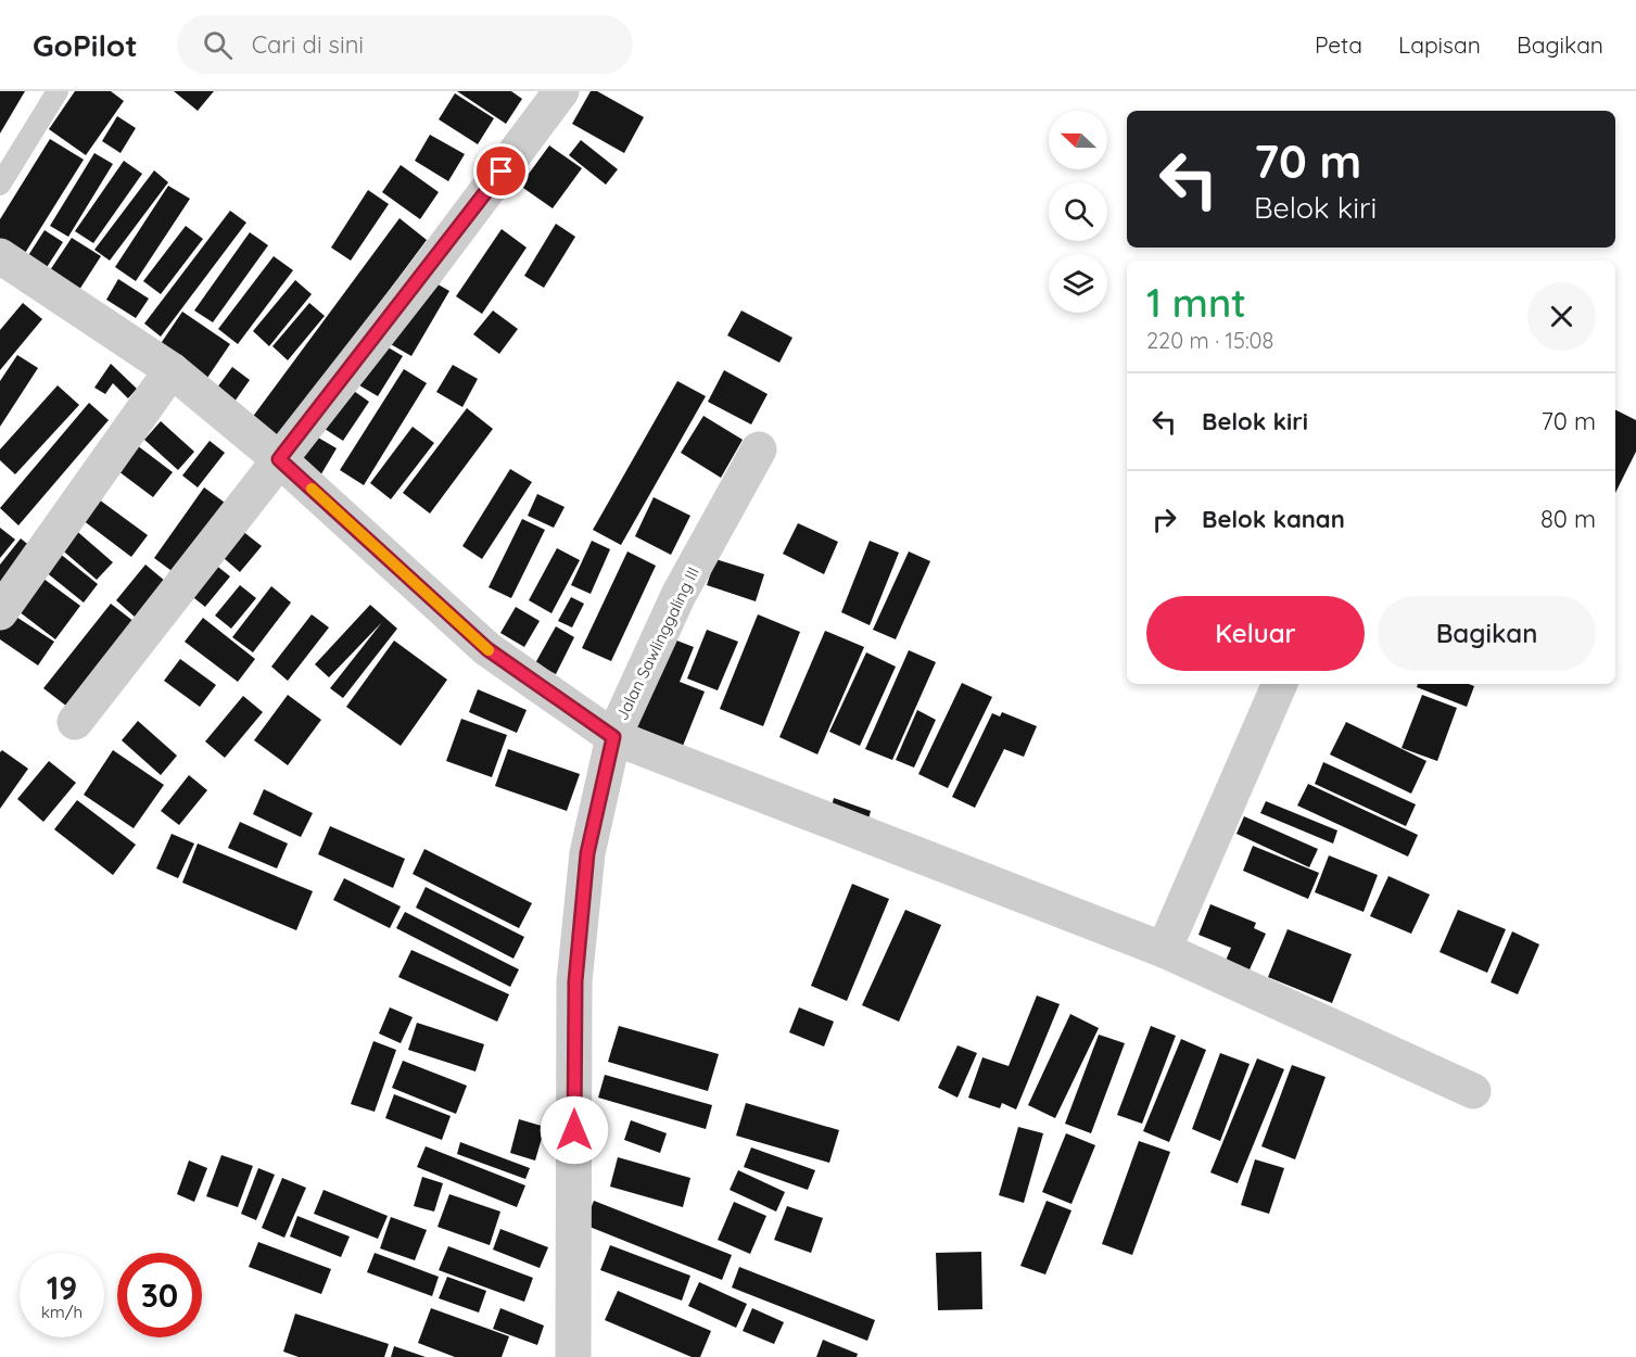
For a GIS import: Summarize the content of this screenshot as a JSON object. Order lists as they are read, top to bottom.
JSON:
{
  "streets": {
    "street": ["Jalan Sawlinggaling III"]
  },
  "north": "left",
  "page": {
    "header": "GoPilot",
    "search": "Cari di sini",
    "nav": ["Peta", "Lapisan", "Bagikan"],
    "turn": ["70 m", "Belok kiri"],
    "heading": ["1 mnt", "220 m · 15:08"],
    "list": [
      {
        "name": "Belok kiri",
        "value": "70 m"
      },
      {
        "name": "Belok kanan",
        "value": "80 m"
      }
    ],
    "buttons": ["Keluar", "Bagikan"],
    "speed": "19 km/h",
    "limit": "30"
  }
}
